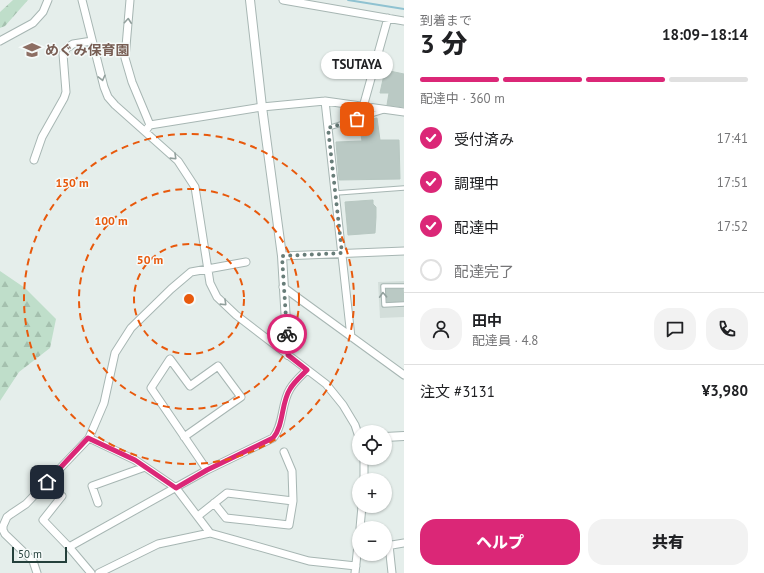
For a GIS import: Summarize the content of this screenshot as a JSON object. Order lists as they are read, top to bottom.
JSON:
{
  "places": {
    "school or university": ["めぐみ保育園"],
    "other": ["TSUTAYA"]
  },
  "scale_bar": "50 m",
  "page": {
    "heading": ["3 分", "到着まで", "18:09–18:14"],
    "panel": [
      "田中",
      "配達員 · 4.8",
      "注文 #3131",
      "¥3,980"
    ],
    "bubble": "TSUTAYA",
    "bar": "配達中 · 360 m",
    "list": [
      ["受付済み", "17:41"],
      ["調理中", "17:51"],
      ["配達中", "17:52"],
      "配達完了"
    ],
    "map_buttons": ["+", "−"],
    "buttons": ["ヘルプ", "共有"],
    "scale": "50 m"
  },
  "rings": ["150 m", "100 m", "50 m"]
}
